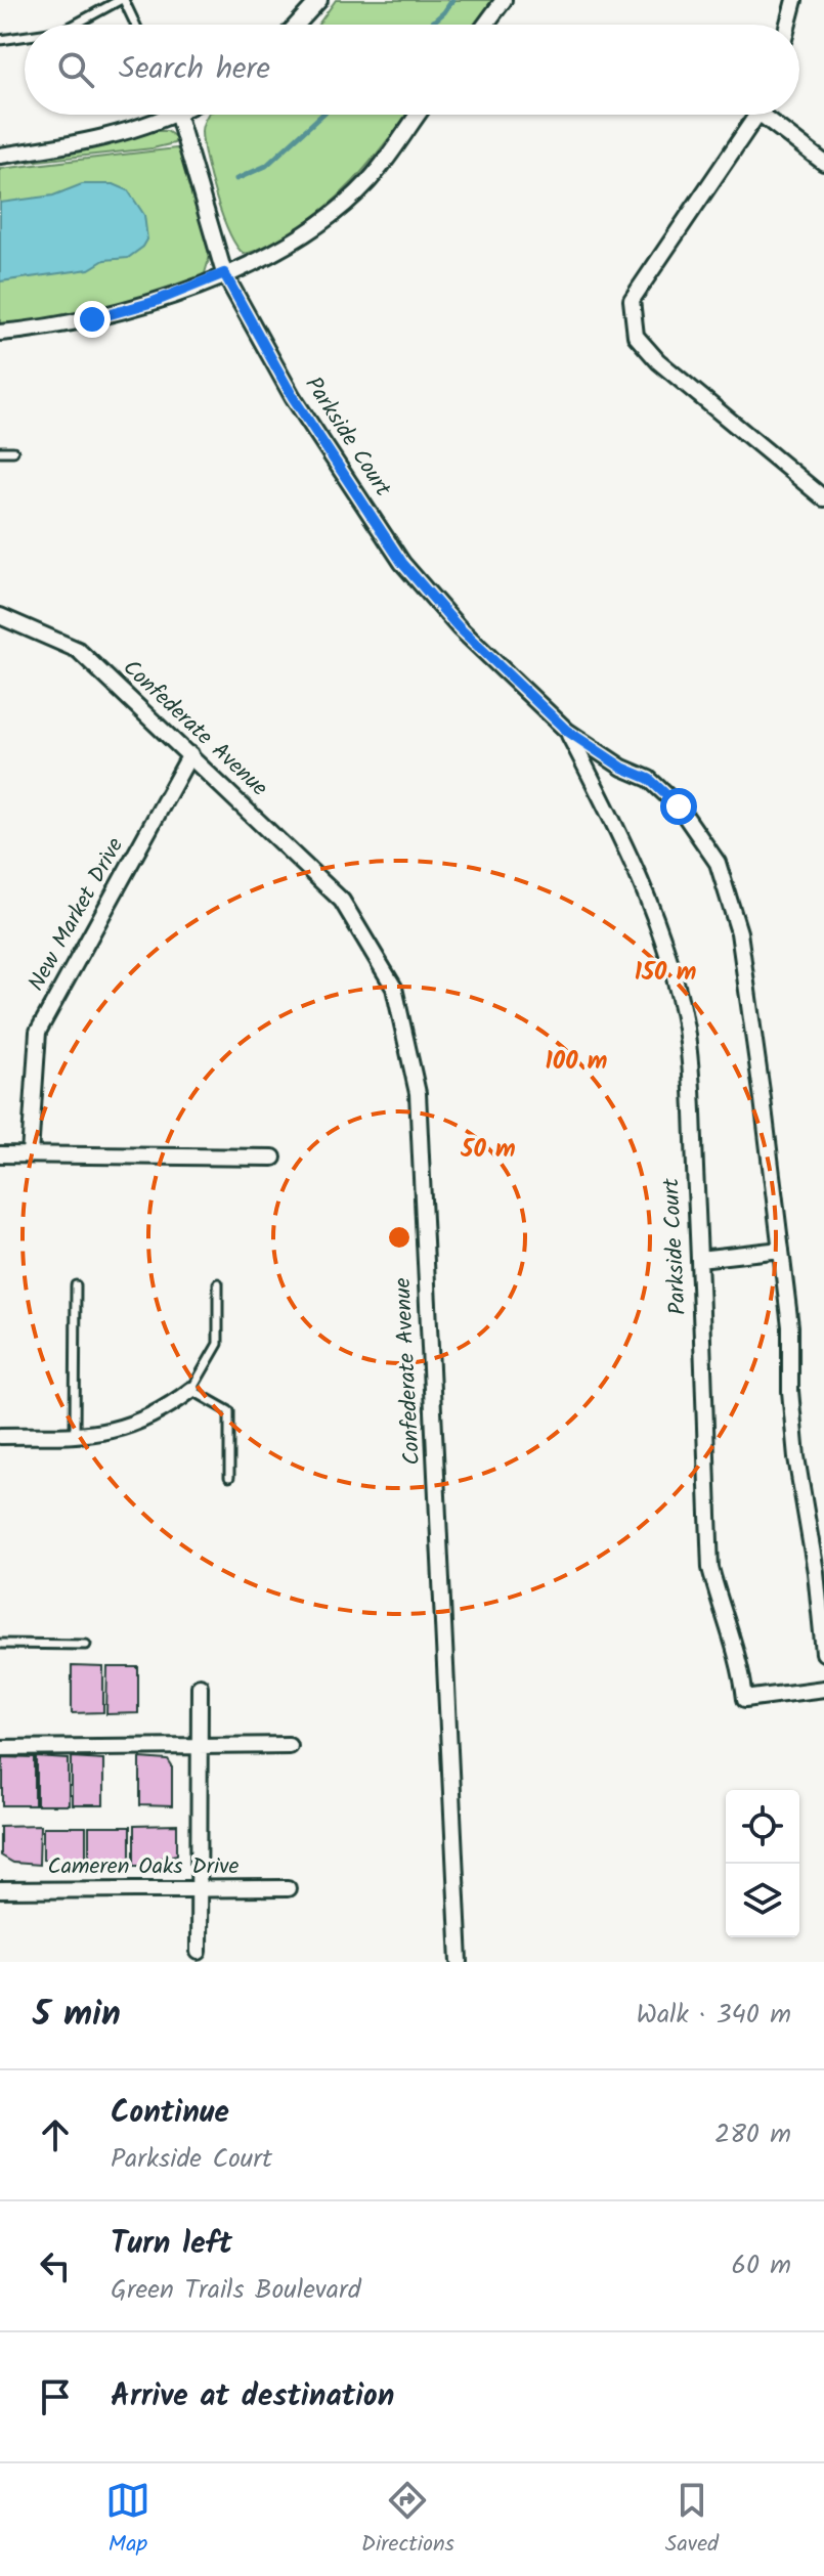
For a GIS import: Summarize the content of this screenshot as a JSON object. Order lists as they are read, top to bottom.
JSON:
{
  "streets": {
    "street": [
      "Parkside Court",
      "Confederate Avenue",
      "New Market Drive",
      "Cameren Oaks Drive"
    ]
  },
  "crossings": [
    ["Confederate Avenue", "New Market Drive"]
  ],
  "page": {
    "search": "Search here",
    "heading": ["5 min", "Walk · 340 m"],
    "list": [
      ["Continue", "Parkside Court", "280 m"],
      ["Turn left", "Green Trails Boulevard", "60 m"],
      "Arrive at destination"
    ],
    "nav": ["Map", "Directions", "Saved"]
  },
  "rings": ["150 m", "100 m", "50 m"]
}
